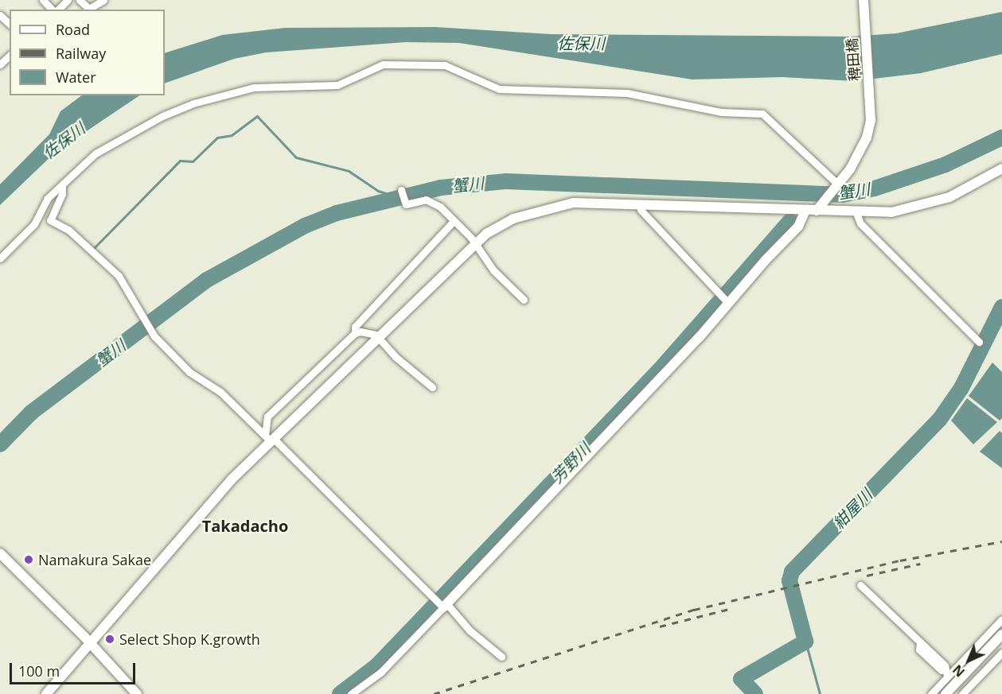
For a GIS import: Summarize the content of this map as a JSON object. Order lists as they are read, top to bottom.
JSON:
{
  "streets": {
    "street": ["稗田橋"]
  },
  "districts": ["Takadacho"],
  "water": [
    "佐保川",
    "蟹川",
    "芳野川",
    "紺屋川"
  ],
  "places": ["Namakura Sakae", "Select Shop K.growth"],
  "legend": ["Road", "Railway", "Water"],
  "scale_bar": "100 m",
  "north": "bottom left"
}
